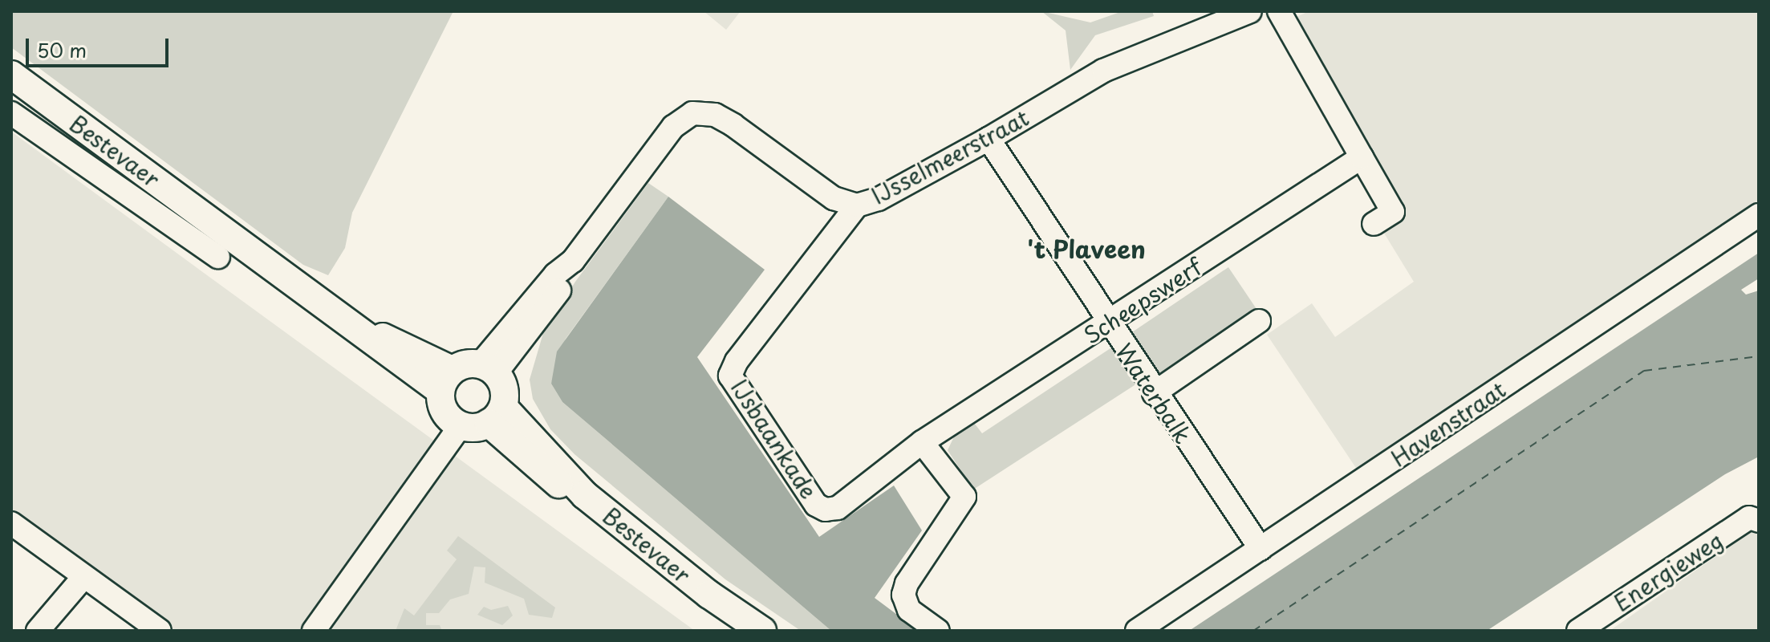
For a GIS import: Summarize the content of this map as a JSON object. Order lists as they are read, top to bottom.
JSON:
{
  "streets": {
    "street": [
      "Bestevaer",
      "IJsselmeerstraat",
      "Scheepswerf",
      "Waterbalk",
      "Havenstraat",
      "IJsbaankade",
      "Energieweg"
    ]
  },
  "crossings": [
    ["Bestevaer", "IJsselmeerstraat"],
    ["IJsselmeerstraat", "Waterbalk"],
    ["IJsselmeerstraat", "IJsbaankade"],
    ["Scheepswerf", "Waterbalk"],
    ["Scheepswerf", "IJsbaankade"],
    ["Waterbalk", "Havenstraat"]
  ],
  "districts": ["'t Plaveen"],
  "scale_bar": "50 m"
}
